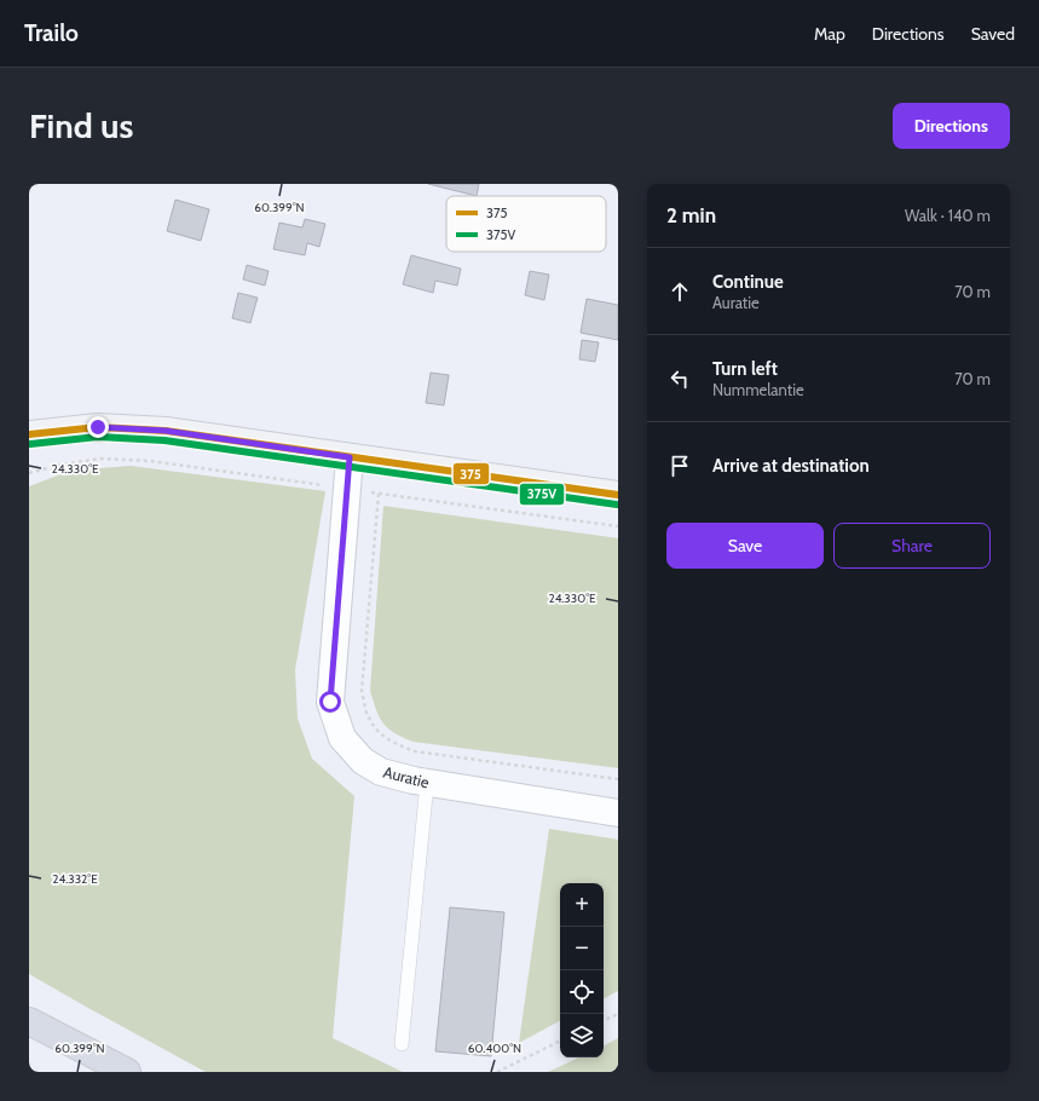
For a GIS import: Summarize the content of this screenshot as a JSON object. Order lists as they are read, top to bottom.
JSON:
{
  "streets": {
    "street": ["Auratie"]
  },
  "lines": ["transit line 375", "transit line 375V"],
  "legend": ["375", "375V"],
  "page": {
    "header": "Trailo",
    "nav": ["Map", "Directions", "Saved"],
    "buttons": [
      "Directions",
      ["Save", "Share"]
    ],
    "title": "Find us",
    "heading": ["2 min", "Walk · 140 m"],
    "list": [
      ["Continue", "Auratie", "70 m"],
      ["Turn left", "Nummelantie", "70 m"],
      "Arrive at destination"
    ],
    "map_buttons": ["+", "−"]
  },
  "coordinates": [
    "60.399°N",
    "24.330°E",
    "24.332°E",
    "60.400°N"
  ]
}
